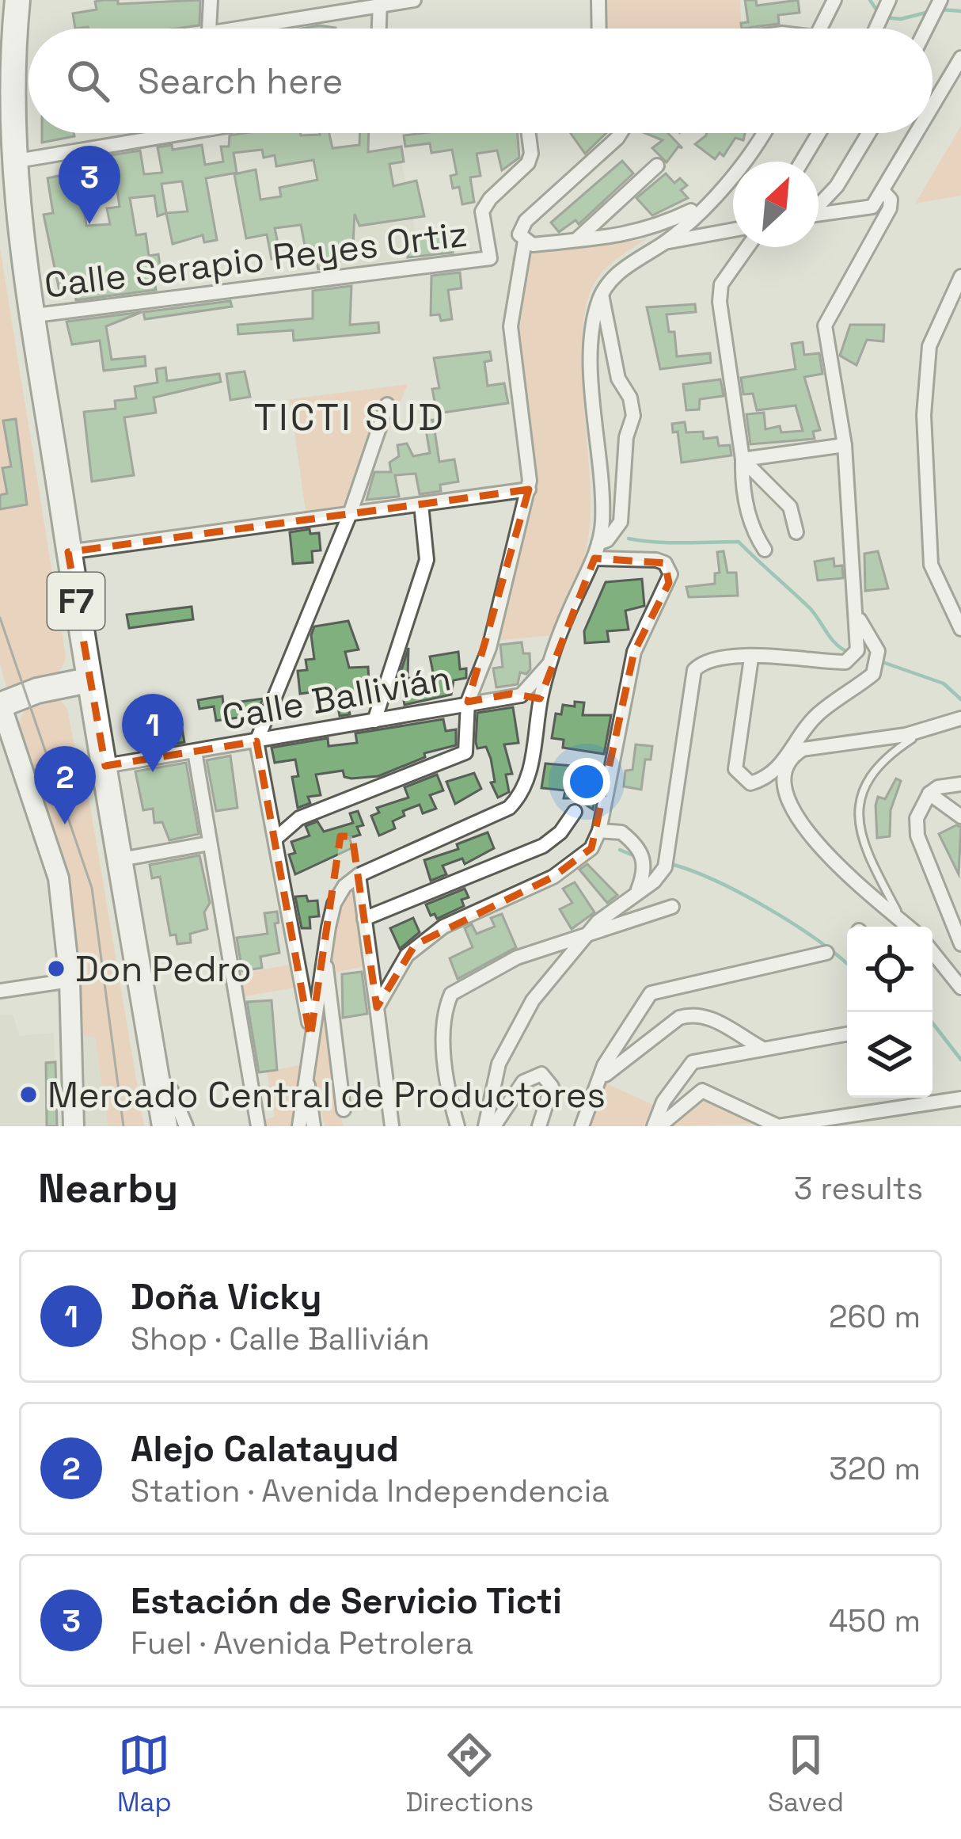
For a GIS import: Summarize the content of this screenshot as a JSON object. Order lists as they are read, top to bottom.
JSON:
{
  "streets": {
    "highway": ["F7"],
    "street": ["Calle Serapio Reyes Ortiz", "Calle Ballivián"]
  },
  "crossings": [
    ["Calle Serapio Reyes Ortiz", "F7"],
    ["F7", "Calle Ballivián"]
  ],
  "districts": ["TICTI SUD"],
  "places": ["Don Pedro", "Mercado Central de Productores"],
  "north": "top right",
  "page": {
    "search": "Search here",
    "pins": ["3", "1", "2"],
    "heading": ["Nearby", "3 results"],
    "list": [
      {
        "mark": "1",
        "name": "Doña Vicky",
        "note": "Shop · Calle Ballivián",
        "value": "260 m"
      },
      {
        "mark": "2",
        "name": "Alejo Calatayud",
        "note": "Station · Avenida Independencia",
        "value": "320 m"
      },
      {
        "mark": "3",
        "name": "Estación de Servicio Ticti",
        "note": "Fuel · Avenida Petrolera",
        "value": "450 m"
      }
    ],
    "nav": ["Map", "Directions", "Saved"]
  }
}
